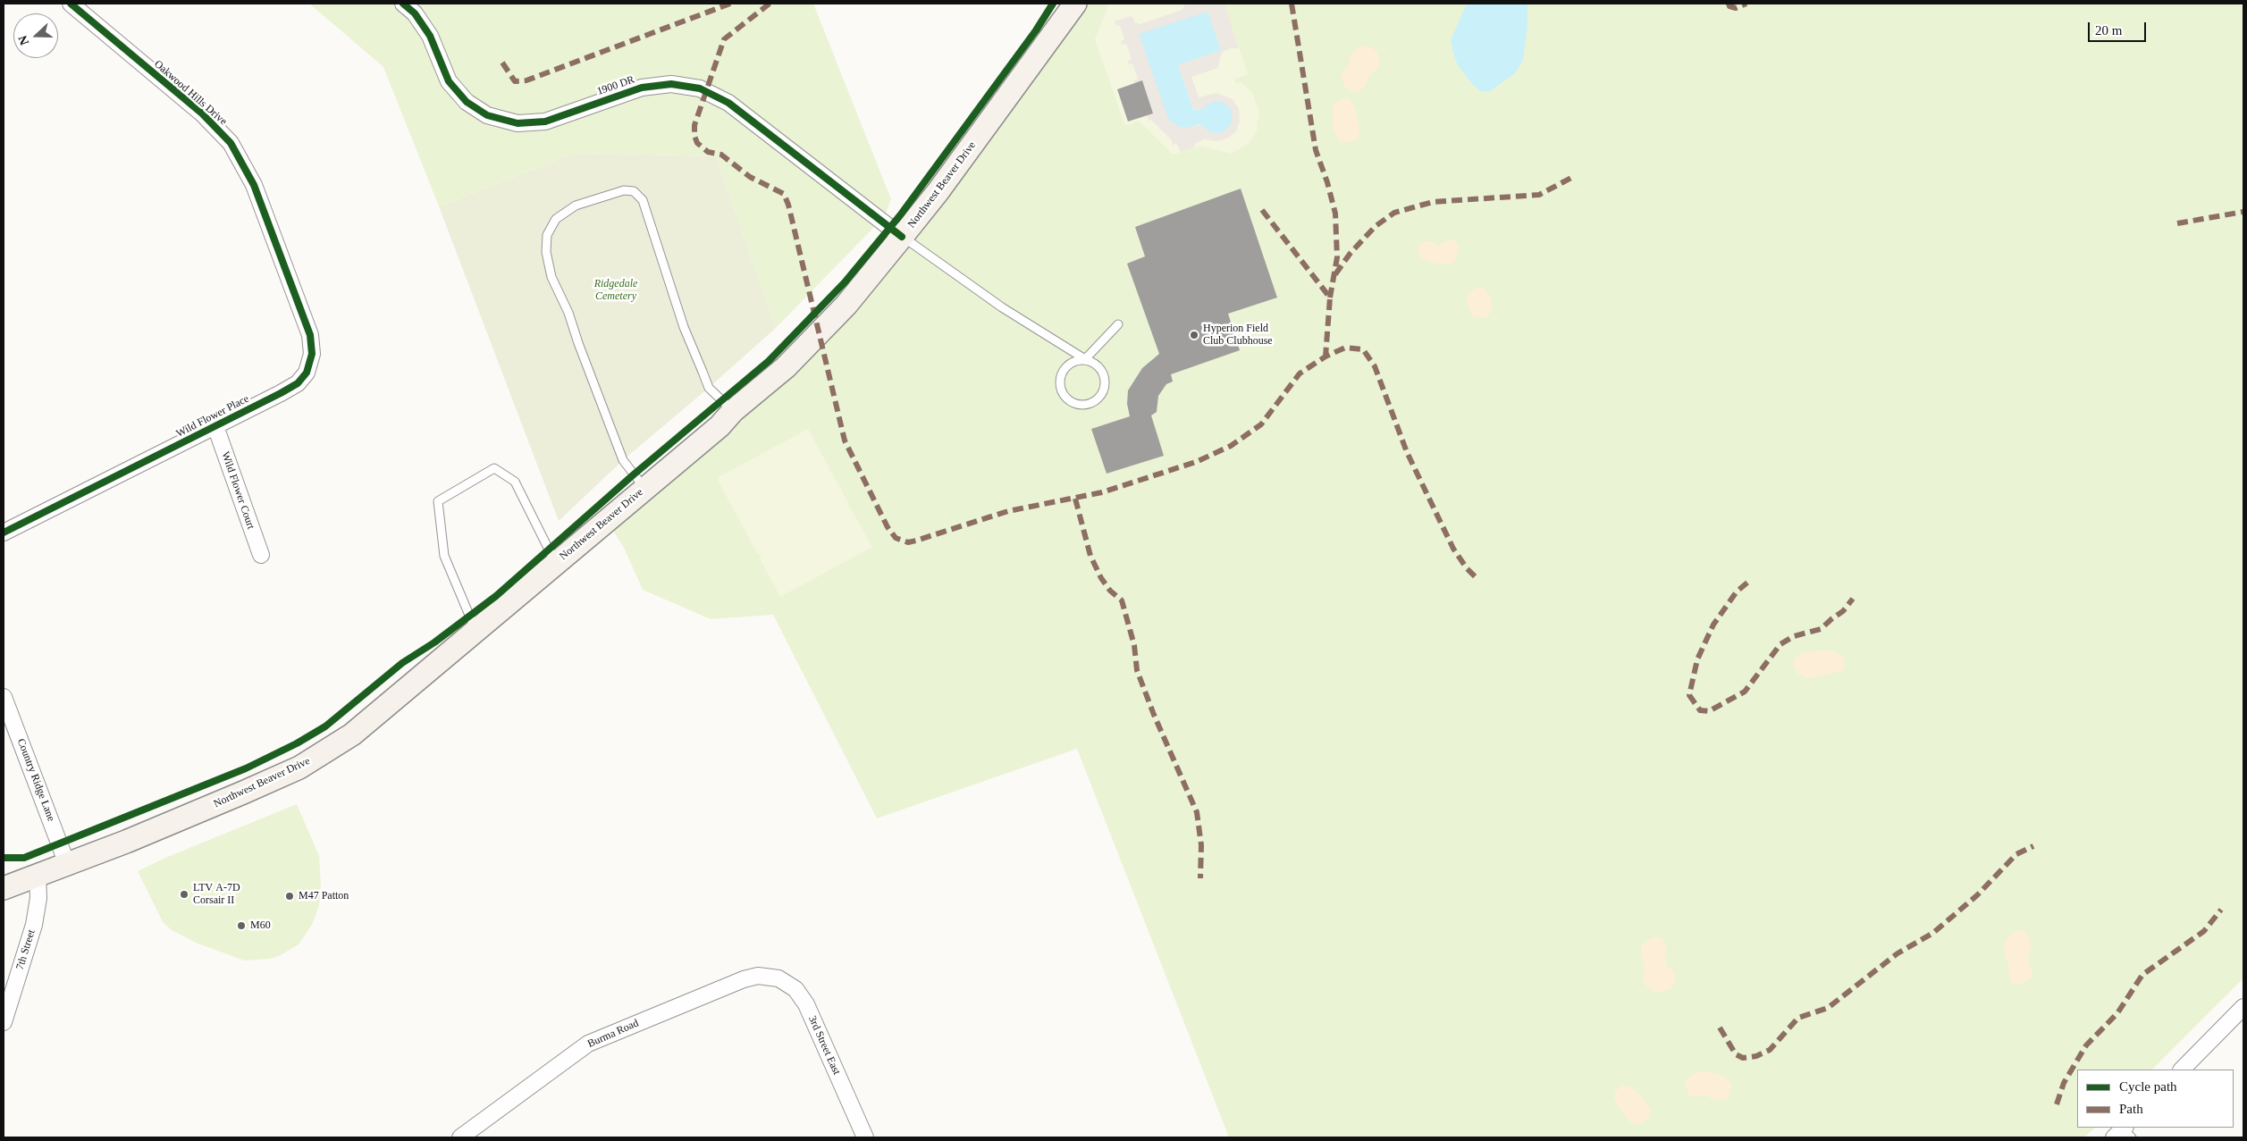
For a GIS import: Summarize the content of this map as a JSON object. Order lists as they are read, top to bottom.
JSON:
{
  "streets": {
    "main road": ["Northwest Beaver Drive"],
    "street": [
      "1900 DR",
      "Oakwood Hills Drive",
      "Wild Flower Place",
      "Wild Flower Court",
      "Country Ridge Lane",
      "7th Street",
      "Burma Road",
      "3rd Street East"
    ]
  },
  "crossings": [
    ["1900 DR", "Northwest Beaver Drive"],
    ["Oakwood Hills Drive", "Wild Flower Place"],
    ["Northwest Beaver Drive", "Country Ridge Lane"],
    ["Northwest Beaver Drive", "7th Street"],
    ["Wild Flower Place", "Wild Flower Court"],
    ["Burma Road", "3rd Street East"]
  ],
  "parks": ["Ridgedale Cemetery"],
  "places": [
    "Hyperion Field Club Clubhouse",
    "LTV A-7D Corsair II",
    "M47 Patton",
    "M60"
  ],
  "legend": ["Cycle path", "Path"],
  "scale_bar": "20 m",
  "north": "left"
}
